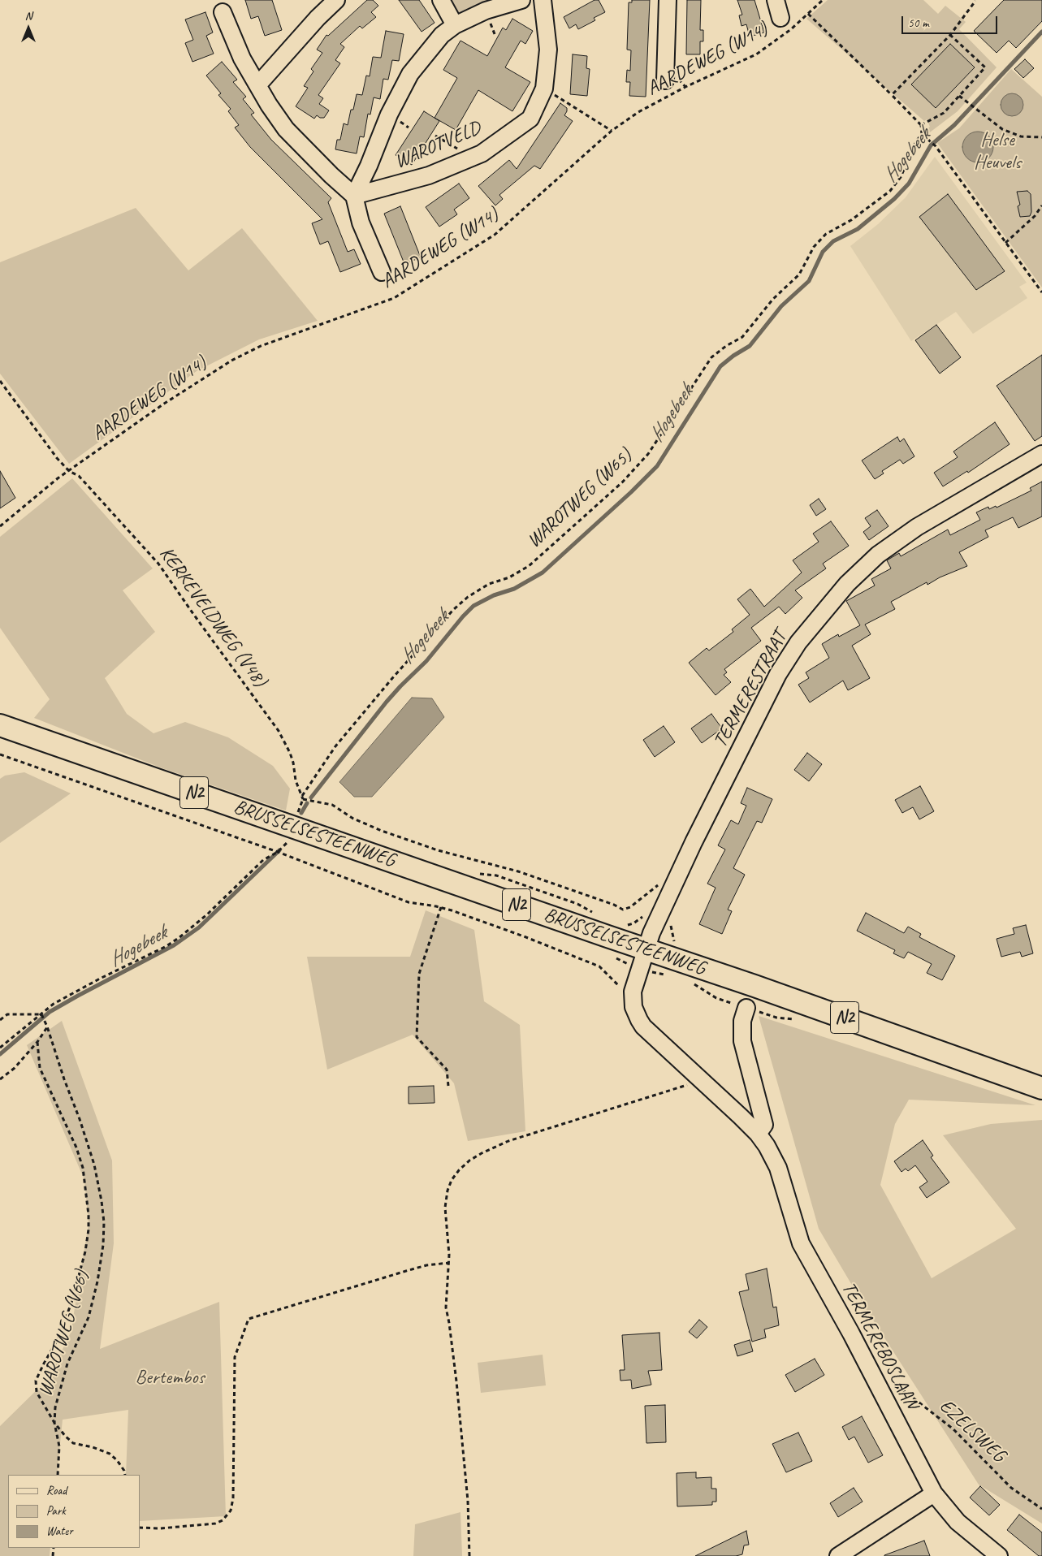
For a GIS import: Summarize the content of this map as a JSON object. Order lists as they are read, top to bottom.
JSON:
{
  "streets": {
    "main road": ["N2", "BRUSSELSESTEENWEG"],
    "street": ["WAROTVELD", "TERMERESTRAAT", "TERMEREBOSLAAN"],
    "path": [
      "AARDEWEG (W14)",
      "WAROTWEG (W65)",
      "KERKEVELDWEG (V48)",
      "WAROTWEG (V66)",
      "EZELSWEG"
    ]
  },
  "crossings": [
    ["AARDEWEG (W14)", "KERKEVELDWEG (V48)"],
    ["WAROTWEG (W65)", "KERKEVELDWEG (V48)"],
    ["TERMERESTRAAT", "BRUSSELSESTEENWEG"],
    ["TERMERESTRAAT", "TERMEREBOSLAAN"],
    ["BRUSSELSESTEENWEG", "TERMEREBOSLAAN"],
    ["TERMEREBOSLAAN", "EZELSWEG"]
  ],
  "water": ["Hogebeek"],
  "parks": ["Helse Heuvels", "Bertembos"],
  "legend": ["Road", "Park", "Water"],
  "scale_bar": "50 m",
  "north": "top"
}
